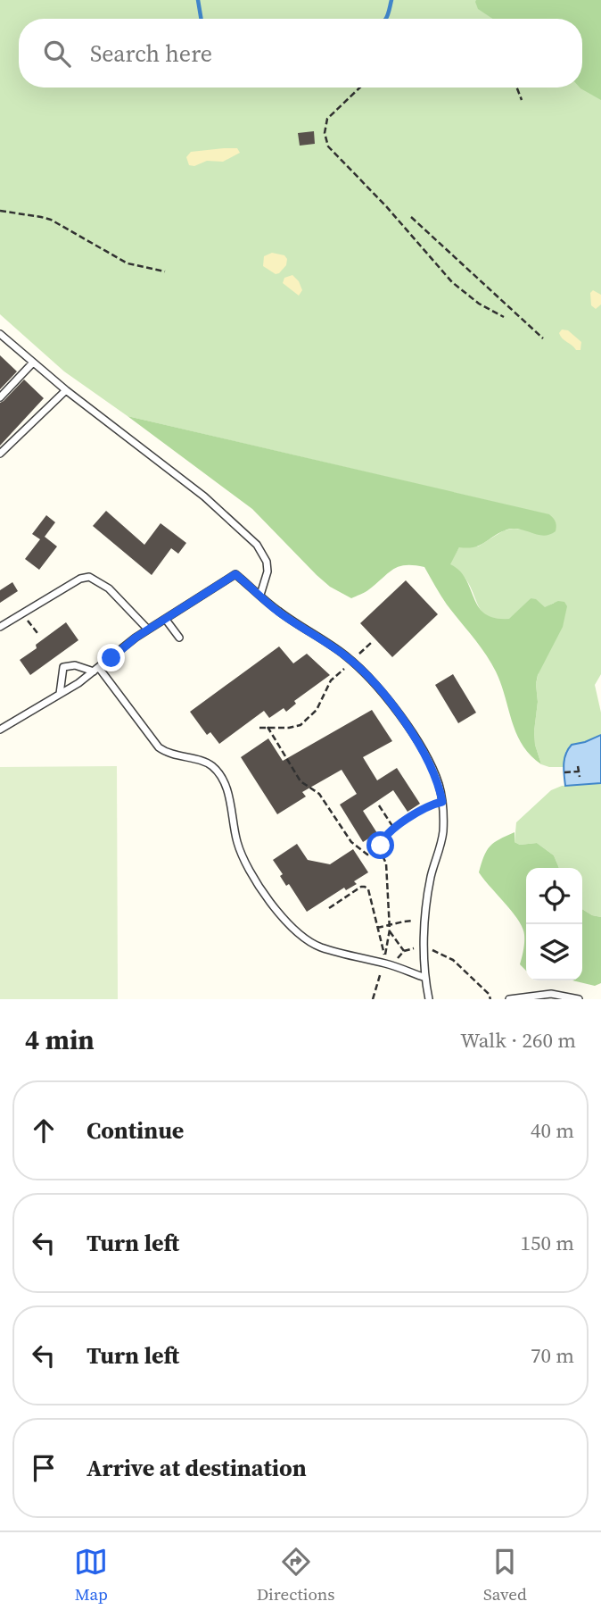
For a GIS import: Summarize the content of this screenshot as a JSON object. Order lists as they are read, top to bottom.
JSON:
{
  "page": {
    "search": "Search here",
    "heading": ["4 min", "Walk · 260 m"],
    "list": [
      ["Continue", "40 m"],
      ["Turn left", "150 m"],
      ["Turn left", "70 m"],
      "Arrive at destination"
    ],
    "nav": ["Map", "Directions", "Saved"]
  }
}
